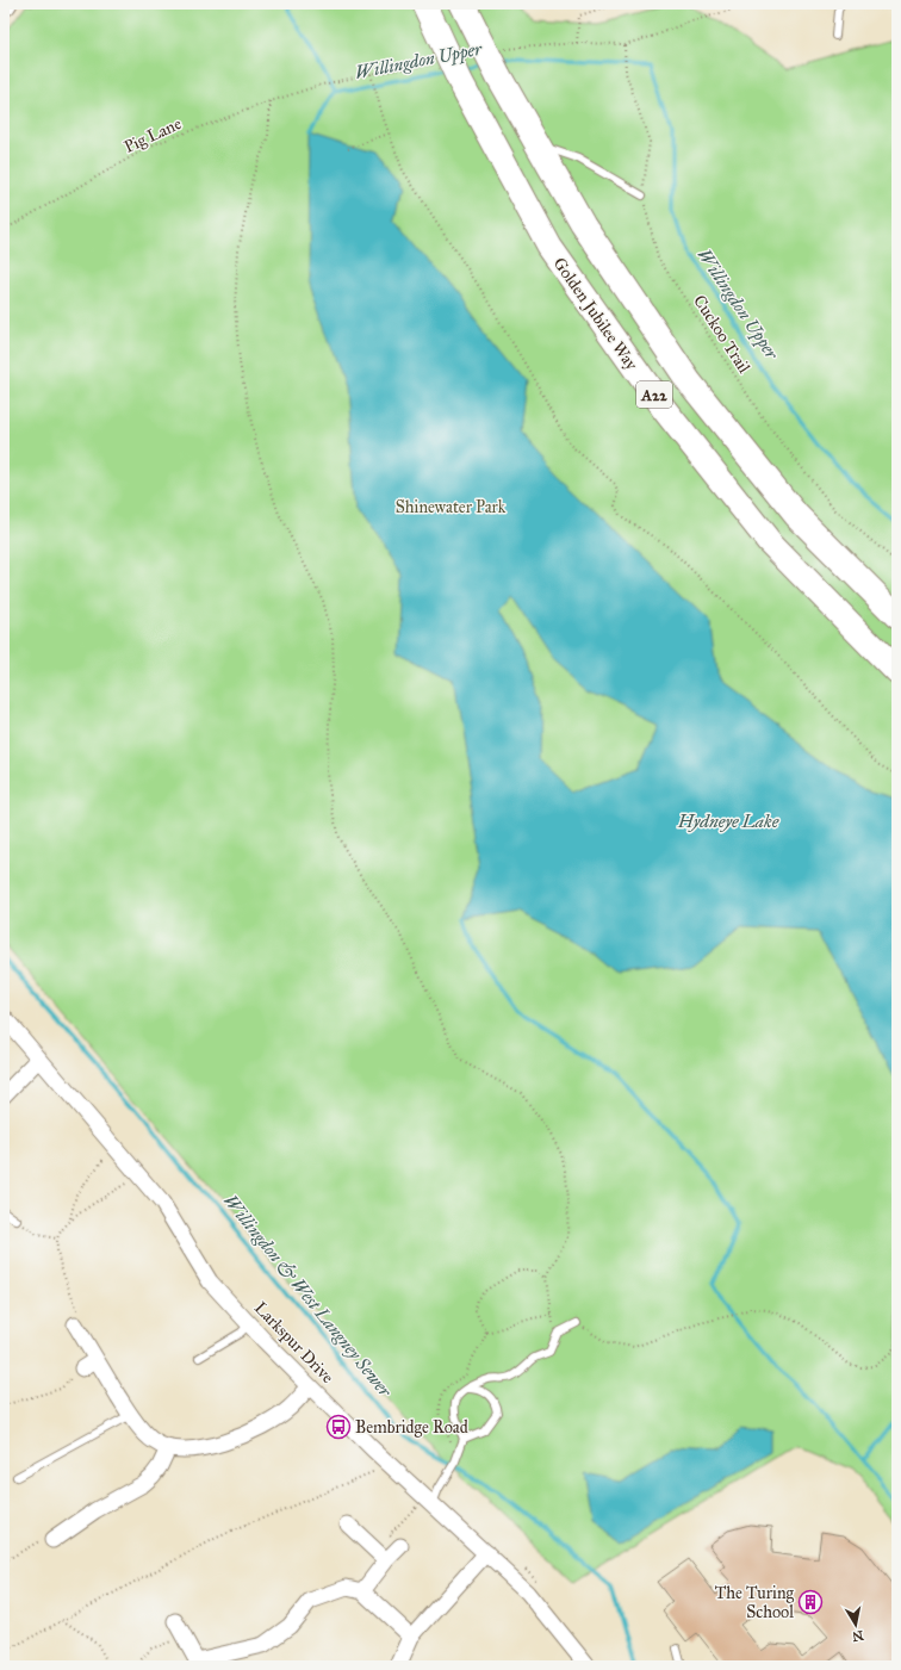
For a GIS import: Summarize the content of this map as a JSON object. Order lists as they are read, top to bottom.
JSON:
{
  "streets": {
    "highway": ["Golden Jubilee Way", "A22"],
    "street": ["Larkspur Drive"],
    "path": ["Pig Lane", "Cuckoo Trail"]
  },
  "water": ["Willingdon Upper", "Hydneye Lake", "Willingdon & West Langney Sewer"],
  "parks": ["Shinewater Park"],
  "places": {
    "bus stop": ["Bembridge Road"],
    "building": ["The Turing School"]
  },
  "north": "bottom"
}
